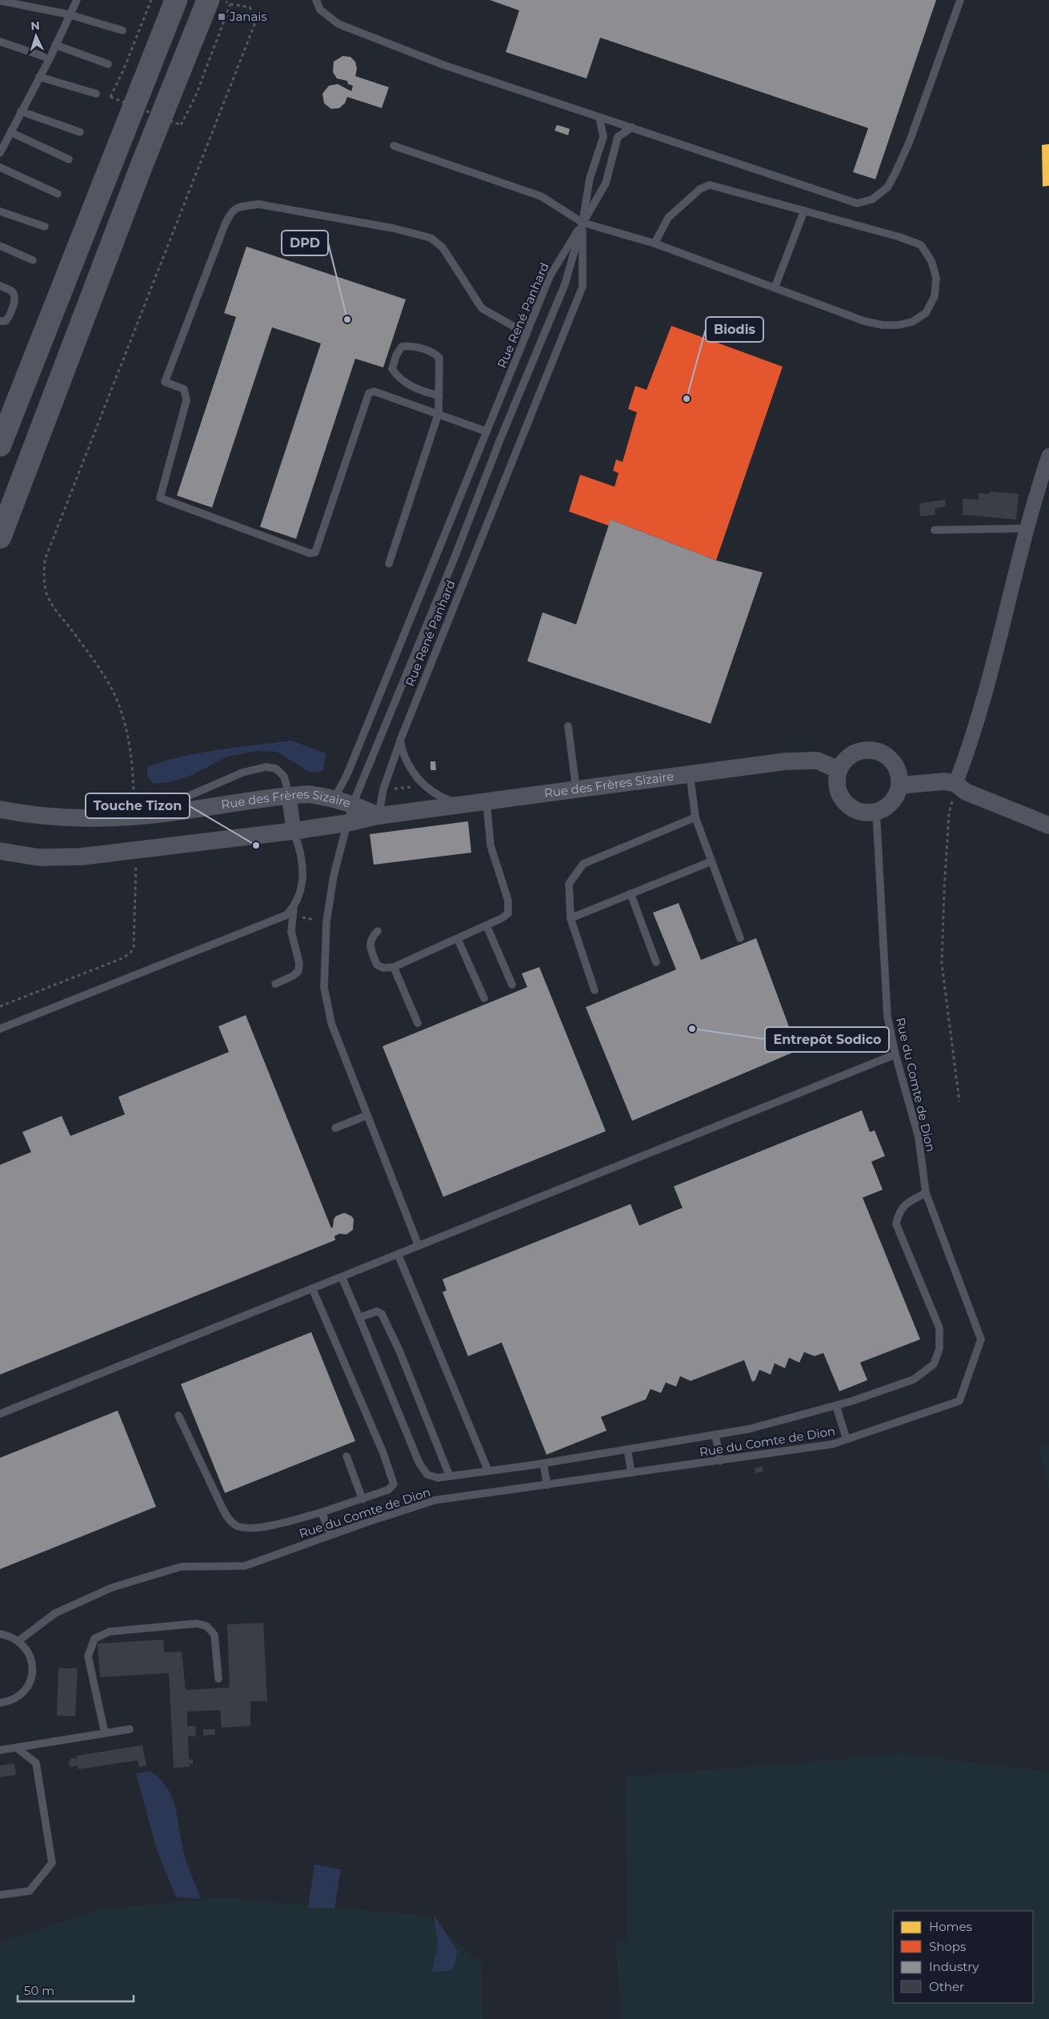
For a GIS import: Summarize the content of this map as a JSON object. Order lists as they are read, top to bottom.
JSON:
{
  "streets": {
    "street": ["Rue des Frères Sizaire"],
    "lane": ["Rue René Panhard", "Rue du Comte de Dion"]
  },
  "crossings": [
    ["Rue René Panhard", "Rue des Frères Sizaire"],
    ["Rue des Frères Sizaire", "Rue du Comte de Dion"]
  ],
  "places": {
    "transit": ["Janais"],
    "other": [
      "DPD",
      "Biodis",
      "Touche Tizon",
      "Entrepôt Sodico"
    ]
  },
  "legend": [
    "Homes",
    "Shops",
    "Industry",
    "Other"
  ],
  "scale_bar": "50 m",
  "north": "top"
}
